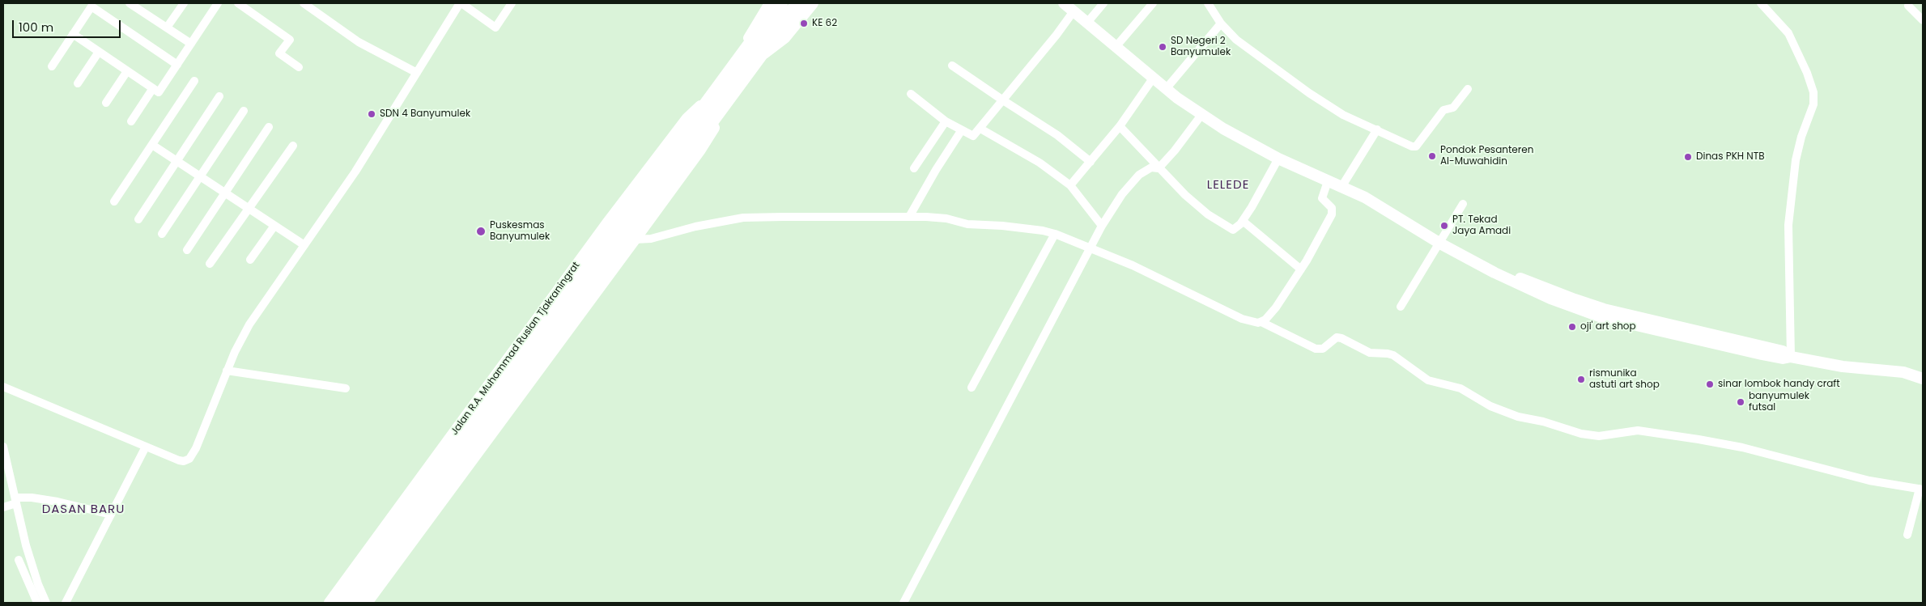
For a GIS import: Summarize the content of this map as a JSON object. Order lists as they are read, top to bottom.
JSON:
{
  "streets": {
    "highway": ["Jalan R.A. Muhammad Ruslan Tjakraningrat"]
  },
  "districts": ["LELEDE", "DASAN BARU"],
  "places": [
    "KE 62",
    "SD Negeri 2 Banyumulek",
    "SDN 4 Banyumulek",
    "Pondok Pesanteren Al-Muwahidin",
    "Dinas PKH NTB",
    "PT. Tekad Jaya Amadi",
    "Puskesmas Banyumulek",
    "oji' art shop",
    "rismunika astuti art shop",
    "sinar lombok handy craft",
    "banyumulek futsal"
  ],
  "scale_bar": "100 m"
}
